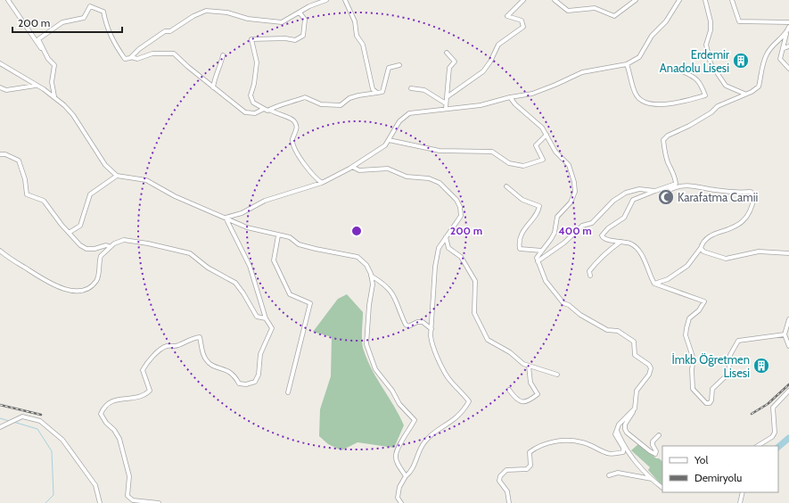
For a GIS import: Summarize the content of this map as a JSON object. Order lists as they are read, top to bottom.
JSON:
{
  "places": {
    "building": ["Erdemir Anadolu Lisesi", "İmkb Öğretmen Lisesi"],
    "mosque": ["Karafatma Camii"]
  },
  "legend": ["Yol", "Demiryolu"],
  "scale_bar": "200 m",
  "rings": ["200 m", "400 m"]
}
